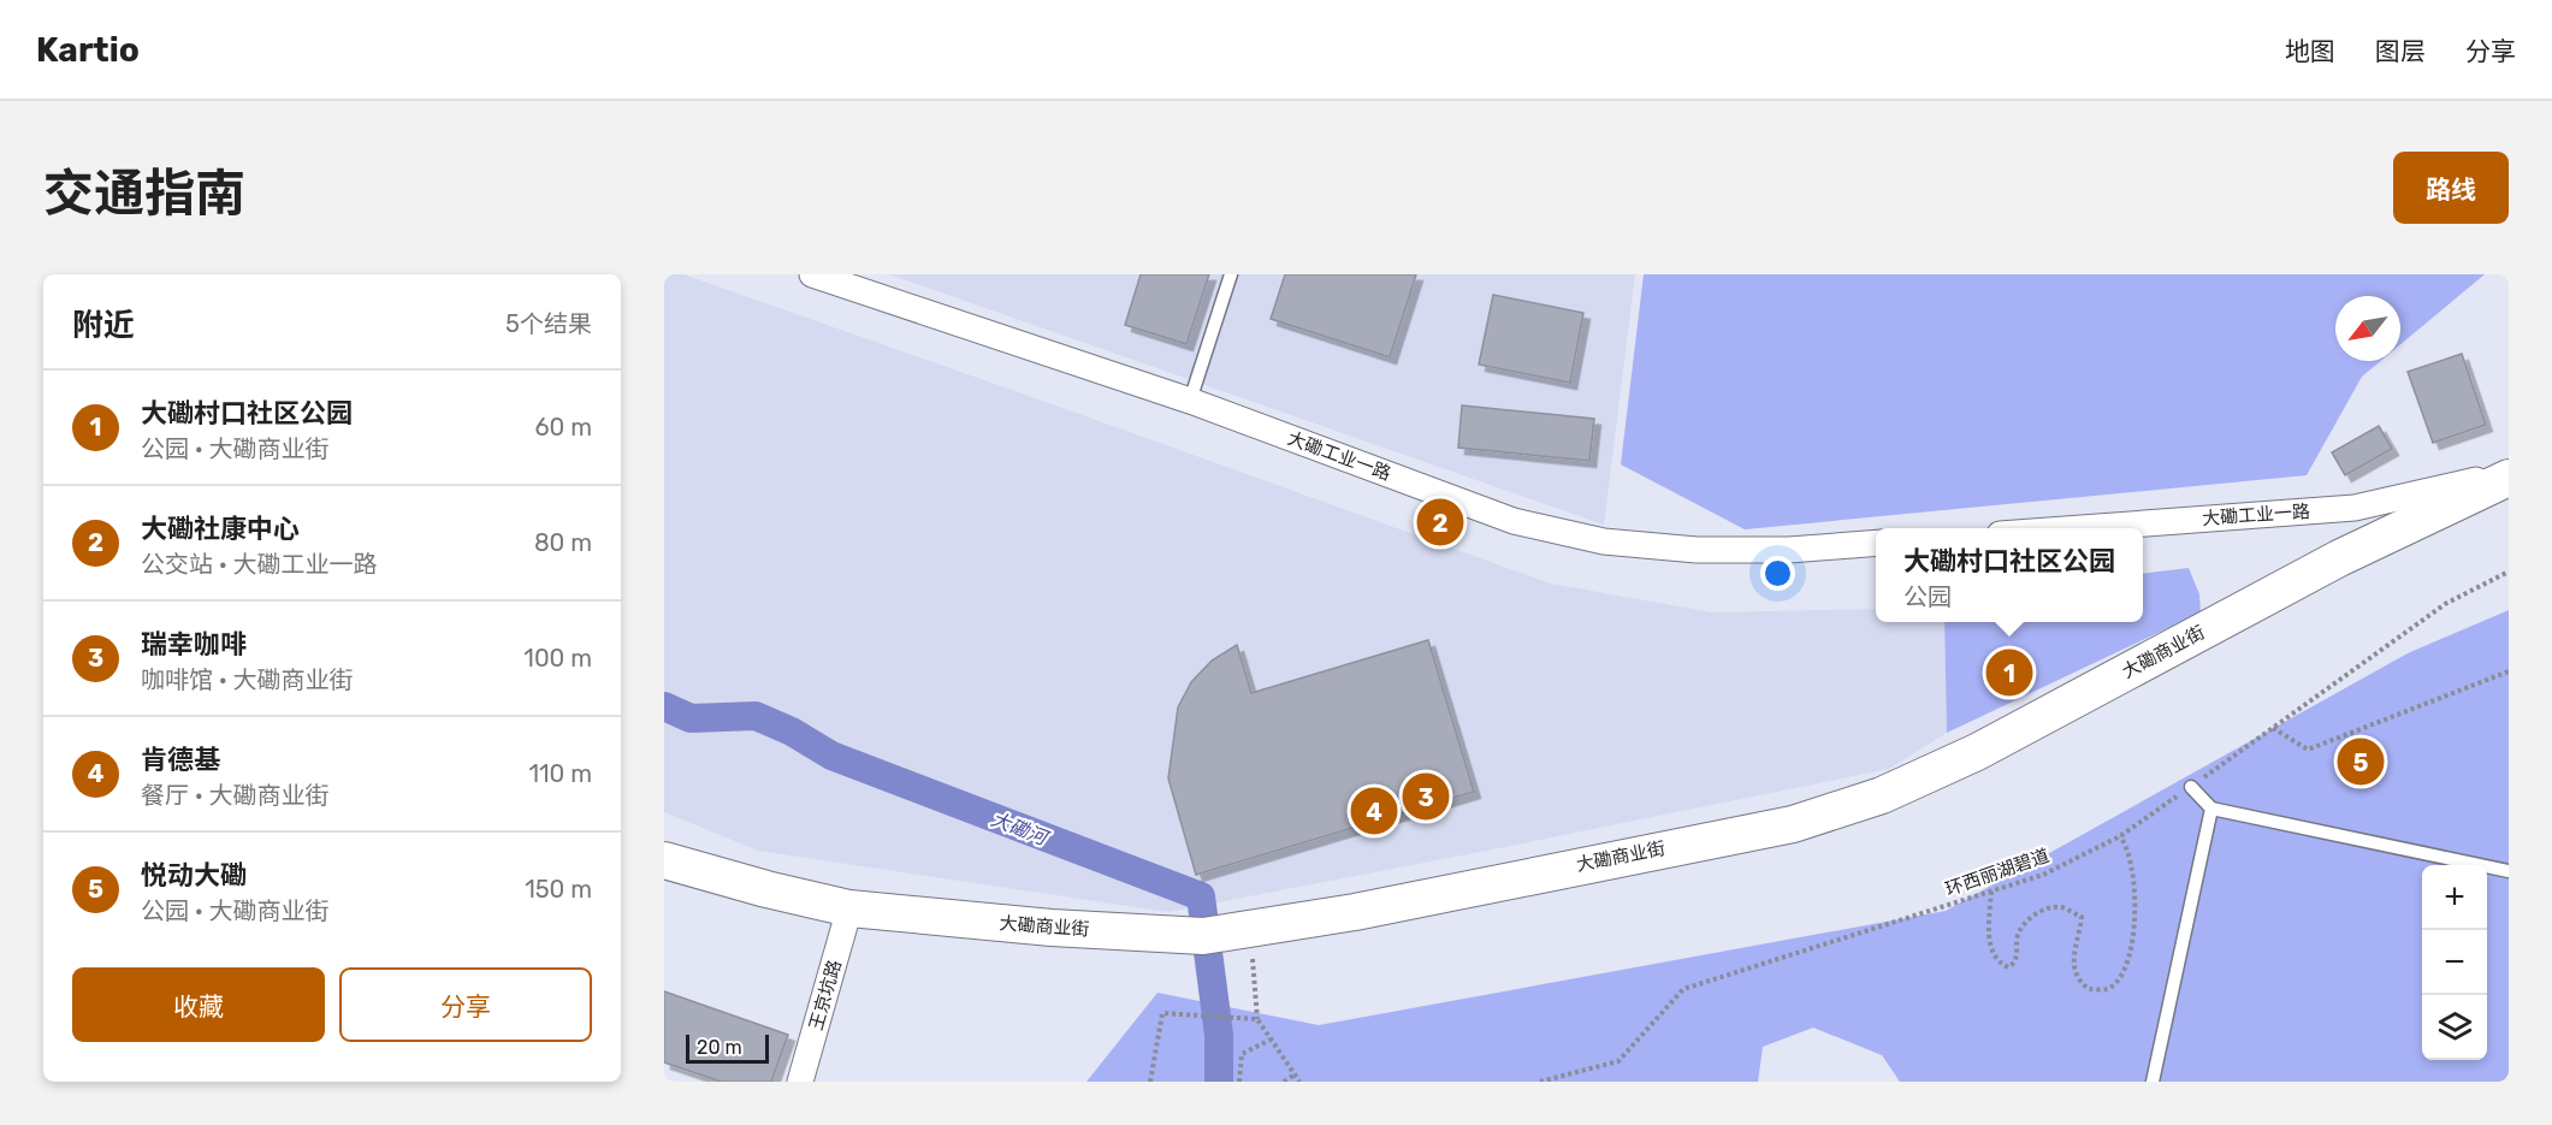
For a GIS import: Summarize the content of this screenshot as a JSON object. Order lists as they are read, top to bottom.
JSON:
{
  "streets": {
    "street": ["大磡工业一路", "大磡商业街", "王京坑路"],
    "path": ["环西丽湖碧道"]
  },
  "crossings": [
    ["大磡商业街", "王京坑路"]
  ],
  "water": ["大磡河"],
  "scale_bar": "20 m",
  "north": "bottom left",
  "page": {
    "header": "Kartio",
    "nav": ["地图", "图层", "分享"],
    "title": "交通指南",
    "buttons": [
      "路线",
      ["收藏", "分享"]
    ],
    "heading": ["附近", "5个结果"],
    "list": [
      {
        "mark": "1",
        "name": "大磡村口社区公园",
        "note": "公园 · 大磡商业街",
        "value": "60 m"
      },
      {
        "mark": "2",
        "name": "大磡社康中心",
        "note": "公交站 · 大磡工业一路",
        "value": "80 m"
      },
      {
        "mark": "3",
        "name": "瑞幸咖啡",
        "note": "咖啡馆 · 大磡商业街",
        "value": "100 m"
      },
      {
        "mark": "4",
        "name": "肯德基",
        "note": "餐厅 · 大磡商业街",
        "value": "110 m"
      },
      {
        "mark": "5",
        "name": "悦动大磡",
        "note": "公园 · 大磡商业街",
        "value": "150 m"
      }
    ],
    "pins": [
      "2",
      "1",
      "5",
      "3",
      "4"
    ],
    "popup": ["大磡村口社区公园", "公园"],
    "map_buttons": ["+", "−"],
    "scale": "20 m"
  }
}
